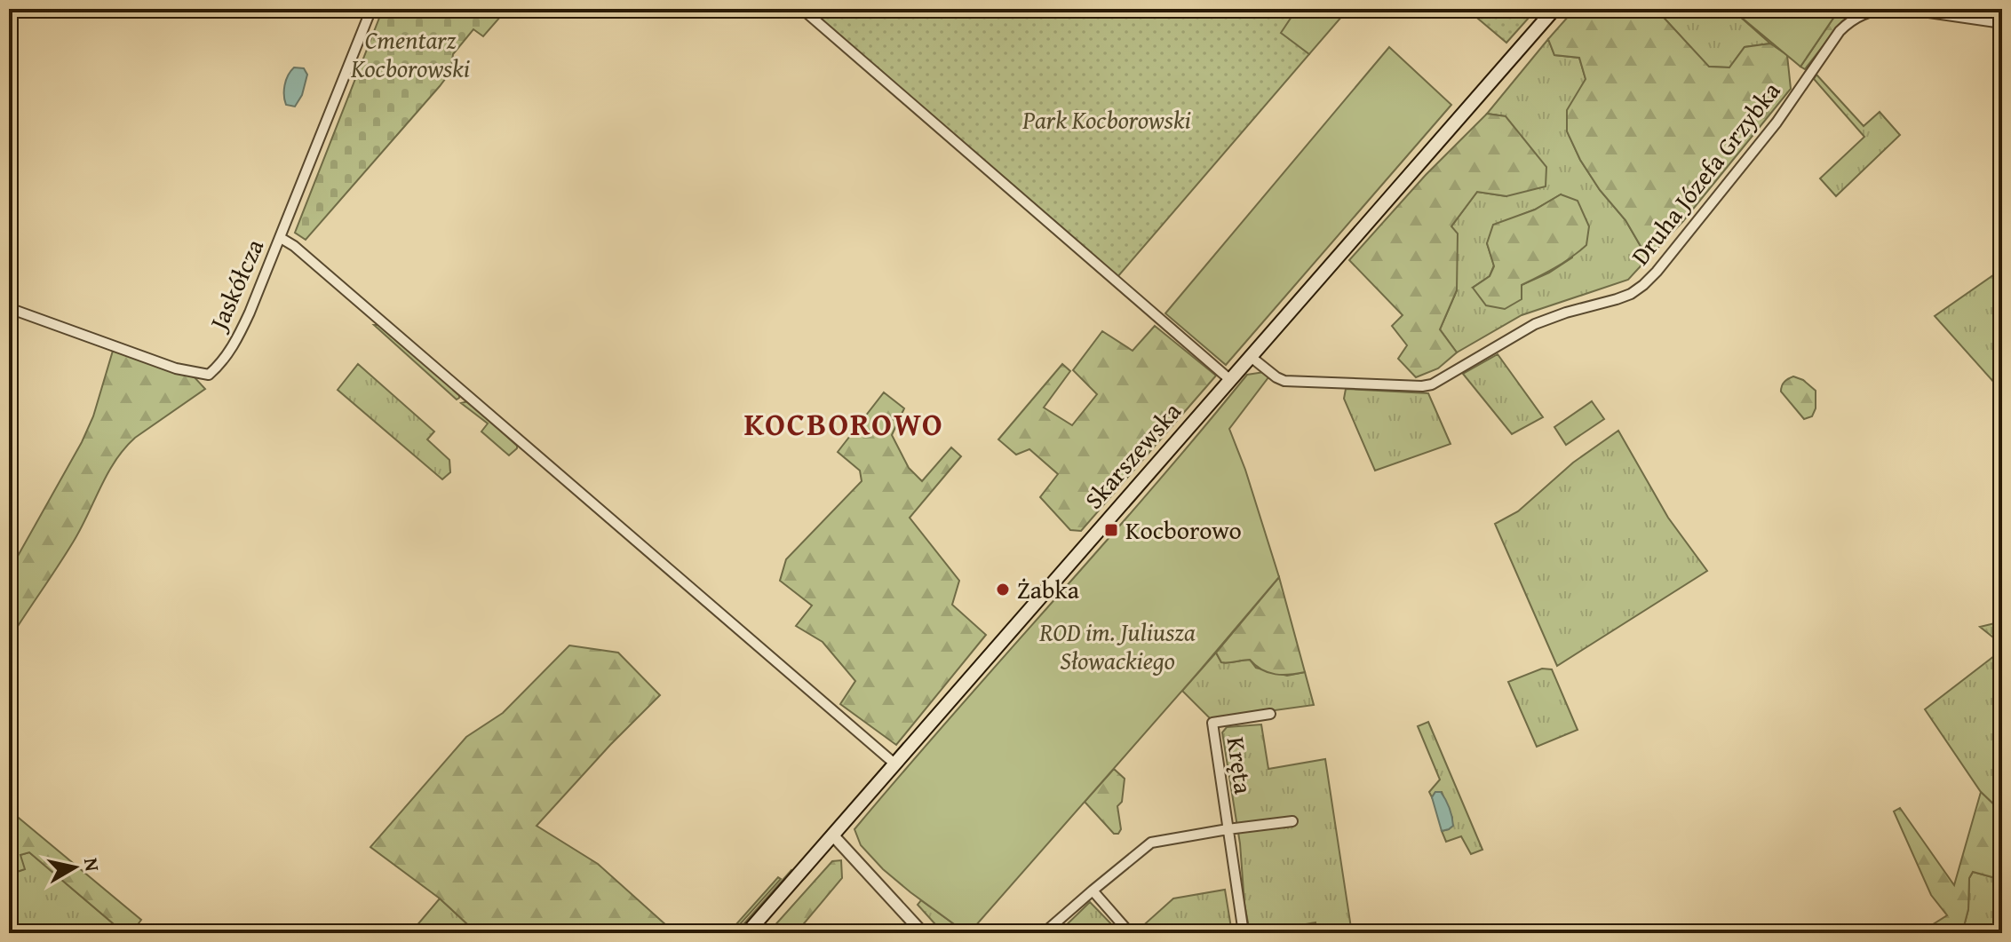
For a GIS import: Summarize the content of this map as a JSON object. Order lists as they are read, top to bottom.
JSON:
{
  "streets": {
    "main road": ["Skarszewska"],
    "street": ["Druha Józefa Grzybka", "Jaskółcza", "Kręta"]
  },
  "crossings": [
    ["Druha Józefa Grzybka", "Skarszewska"]
  ],
  "districts": ["KOCBOROWO"],
  "parks": ["Cmentarz Kocborowski", "Park Kocborowski", "ROD im. Juliusza Słowackiego"],
  "places": {
    "transit": ["Kocborowo"],
    "other": ["Żabka"]
  },
  "north": "right"
}
